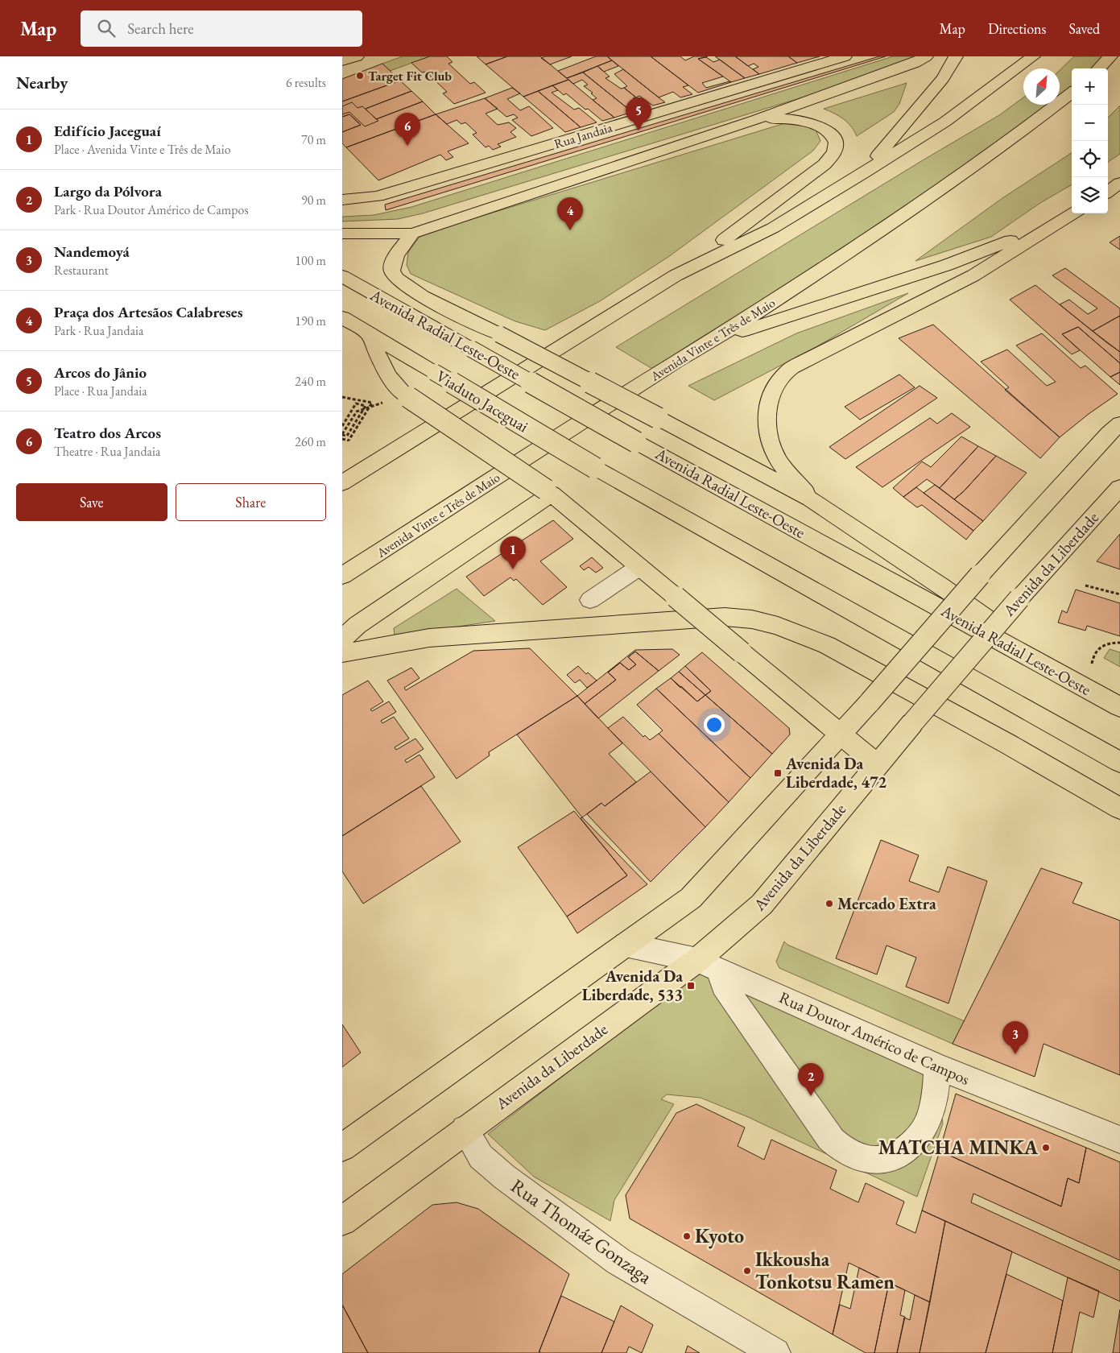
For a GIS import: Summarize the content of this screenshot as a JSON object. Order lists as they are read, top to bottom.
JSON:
{
  "streets": {
    "main road": [
      "Rua Jandaia",
      "Avenida Radial Leste-Oeste",
      "Avenida Vinte e Três de Maio",
      "Viaduto Jaceguai",
      "Avenida da Liberdade"
    ],
    "street": ["Rua Doutor Américo de Campos", "Rua Thomáz Gonzaga"]
  },
  "crossings": [
    ["Avenida da Liberdade", "Rua Doutor Américo de Campos"],
    ["Avenida da Liberdade", "Rua Thomáz Gonzaga"]
  ],
  "places": {
    "other": [
      "Target Fit Club",
      "Mercado Extra",
      "MATCHA MINKA",
      "Kyoto",
      "Ikkousha Tonkotsu Ramen"
    ],
    "transit": ["Avenida Da Liberdade, 472", "Avenida Da Liberdade, 533"]
  },
  "north": "top right",
  "page": {
    "header": "Map",
    "search": "Search here",
    "nav": ["Map", "Directions", "Saved"],
    "heading": ["Nearby", "6 results"],
    "map_buttons": ["+", "−"],
    "pins": [
      "5",
      "6",
      "4",
      "1",
      "3",
      "2"
    ],
    "list": [
      {
        "mark": "1",
        "name": "Edifício Jaceguaí",
        "note": "Place · Avenida Vinte e Três de Maio",
        "value": "70 m"
      },
      {
        "mark": "2",
        "name": "Largo da Pólvora",
        "note": "Park · Rua Doutor Américo de Campos",
        "value": "90 m"
      },
      {
        "mark": "3",
        "name": "Nandemoyá",
        "note": "Restaurant",
        "value": "100 m"
      },
      {
        "mark": "4",
        "name": "Praça dos Artesãos Calabreses",
        "note": "Park · Rua Jandaia",
        "value": "190 m"
      },
      {
        "mark": "5",
        "name": "Arcos do Jânio",
        "note": "Place · Rua Jandaia",
        "value": "240 m"
      },
      {
        "mark": "6",
        "name": "Teatro dos Arcos",
        "note": "Theatre · Rua Jandaia",
        "value": "260 m"
      }
    ],
    "buttons": ["Save", "Share"]
  }
}
